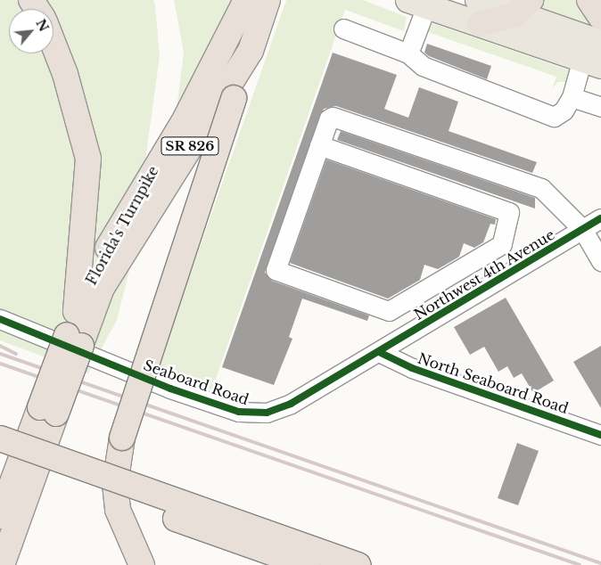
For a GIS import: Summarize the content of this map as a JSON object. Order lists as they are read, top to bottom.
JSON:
{
  "streets": {
    "highway": ["SR 826", "Florida's Turnpike"],
    "street": ["Northwest 4th Avenue", "Seaboard Road", "North Seaboard Road"]
  },
  "crossings": [
    ["SR 826", "Florida's Turnpike"],
    ["Northwest 4th Avenue", "Seaboard Road"],
    ["Northwest 4th Avenue", "North Seaboard Road"],
    ["Seaboard Road", "North Seaboard Road"]
  ],
  "north": "top right"
}
